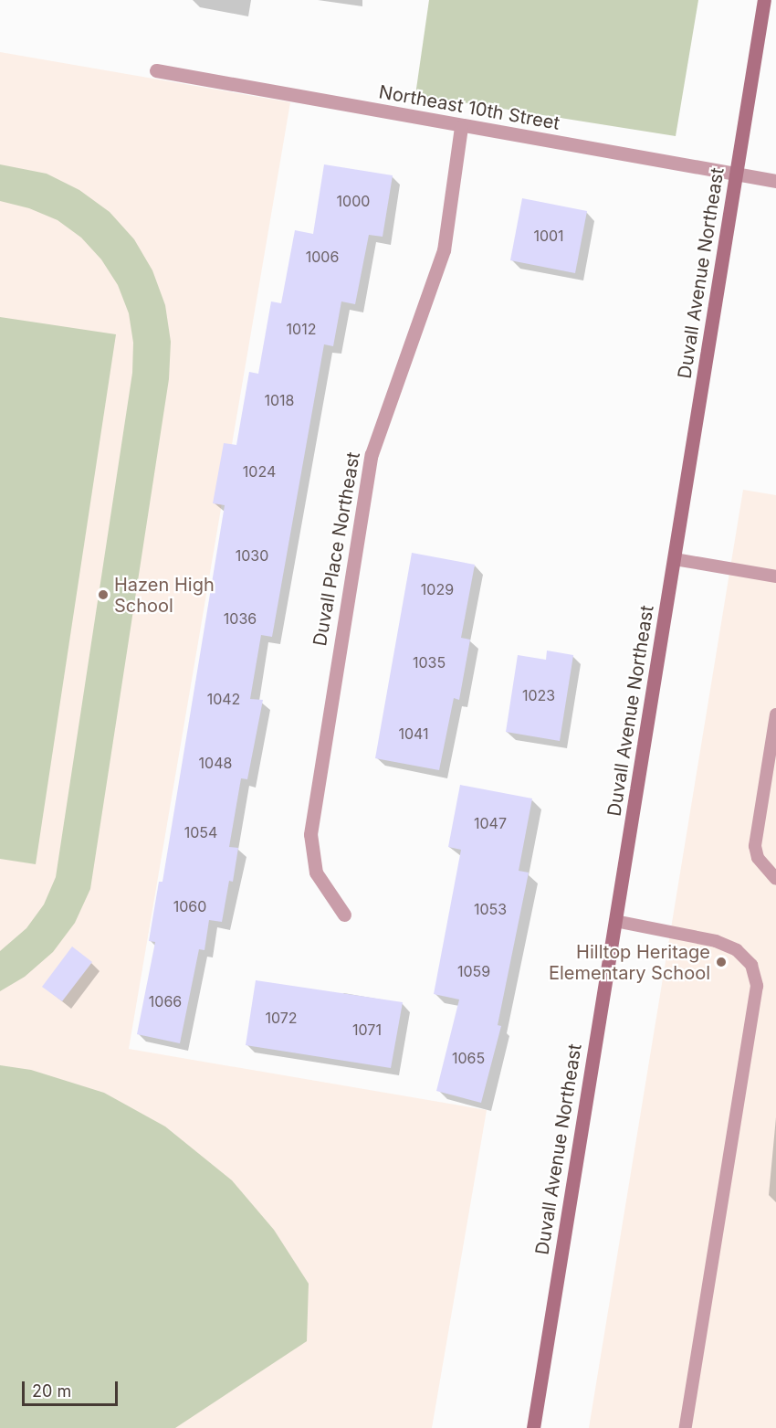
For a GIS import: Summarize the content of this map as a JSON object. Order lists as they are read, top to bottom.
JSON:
{
  "streets": {
    "main road": ["Duvall Avenue Northeast"],
    "street": ["Northeast 10th Street", "Duvall Place Northeast"]
  },
  "crossings": [
    ["Northeast 10th Street", "Duvall Avenue Northeast"],
    ["Northeast 10th Street", "Duvall Place Northeast"]
  ],
  "places": ["Hazen High School", "Hilltop Heritage Elementary School"],
  "house_numbers": [
    "1000",
    "1001",
    "1006",
    "1012",
    "1018",
    "1024",
    "1030",
    "1029",
    "1036",
    "1035",
    "1023",
    "1042",
    "1041",
    "1048",
    "1047",
    "1054",
    "1060",
    "1053",
    "1059",
    "1066",
    "1072",
    "1071",
    "1065"
  ],
  "scale_bar": "20 m"
}
